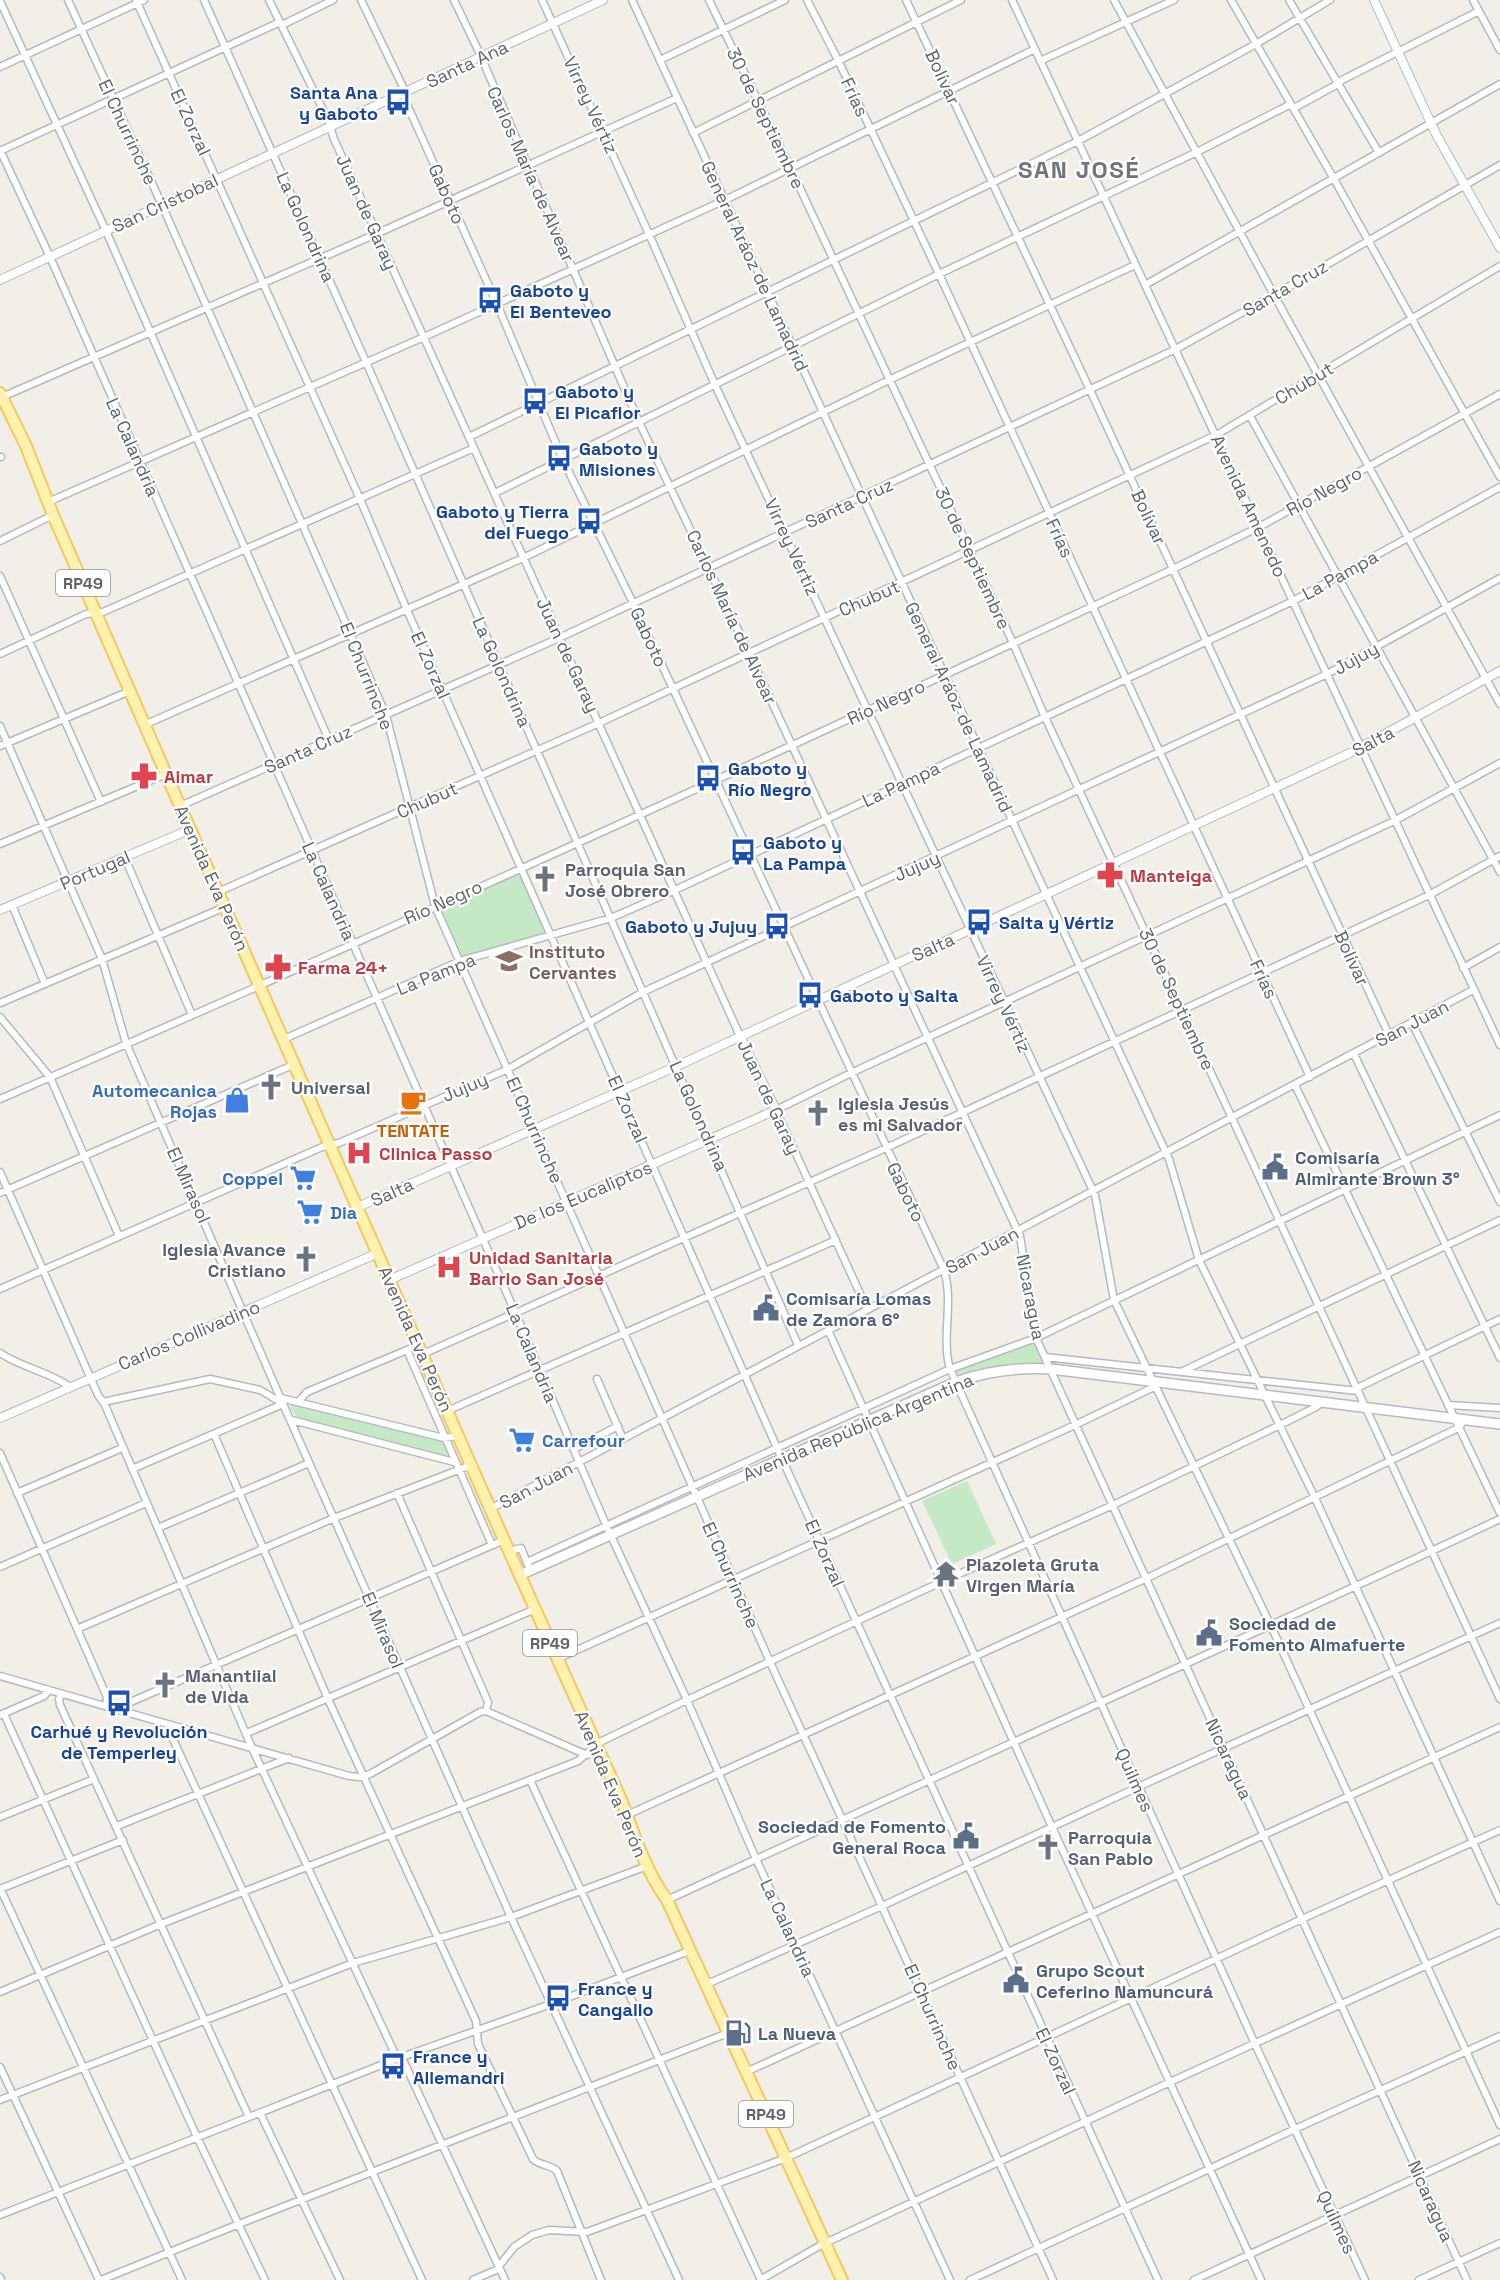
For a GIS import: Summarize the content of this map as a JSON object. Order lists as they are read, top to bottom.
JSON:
{
  "streets": {
    "main road": ["RP49", "Avenida Eva Perón", "Avenida República Argentina"],
    "street": [
      "Santa Ana",
      "Bolívar",
      "Frías",
      "Virrey Vértiz",
      "30 de Septiembre",
      "El Zorzal",
      "El Churrinche",
      "Carlos María de Alvear",
      "Gaboto",
      "San Cristobal",
      "Juan de Garay",
      "La Golondrina",
      "General Aráoz de Lamadrid",
      "Santa Cruz",
      "Chubut",
      "La Calandria",
      "Río Negro",
      "Avenida Amenedo",
      "La Pampa",
      "Jujuy",
      "Salta",
      "Portugal",
      "San Juan",
      "El Mirasol",
      "De los Eucaliptos",
      "Nicaragua",
      "Carlos Collivadino",
      "Quilmes"
    ]
  },
  "crossings": [
    ["Santa Ana", "Virrey Vértiz"],
    ["Santa Ana", "Carlos María de Alvear"],
    ["Santa Ana", "Gaboto"],
    ["Santa Ana", "San Cristobal"],
    ["Santa Ana", "Juan de Garay"],
    ["Bolívar", "Santa Cruz"],
    ["Bolívar", "Chubut"],
    ["Bolívar", "Río Negro"],
    ["Bolívar", "La Pampa"],
    ["Bolívar", "Jujuy"],
    ["Bolívar", "Salta"],
    ["Bolívar", "San Juan"],
    ["Frías", "Santa Cruz"],
    ["Frías", "Chubut"],
    ["Frías", "Río Negro"],
    ["Frías", "La Pampa"],
    ["Frías", "Jujuy"],
    ["Frías", "Salta"],
    ["Frías", "San Juan"],
    ["Virrey Vértiz", "Santa Cruz"],
    ["Virrey Vértiz", "Chubut"],
    ["Virrey Vértiz", "Río Negro"],
    ["Virrey Vértiz", "La Pampa"],
    ["Virrey Vértiz", "Jujuy"],
    ["Virrey Vértiz", "Salta"],
    ["Virrey Vértiz", "San Juan"],
    ["Virrey Vértiz", "Avenida República Argentina"],
    ["30 de Septiembre", "Santa Cruz"],
    ["30 de Septiembre", "Chubut"],
    ["30 de Septiembre", "Río Negro"],
    ["30 de Septiembre", "La Pampa"],
    ["30 de Septiembre", "Jujuy"],
    ["30 de Septiembre", "Salta"],
    ["30 de Septiembre", "San Juan"],
    ["30 de Septiembre", "Avenida República Argentina"],
    ["El Zorzal", "San Cristobal"],
    ["El Zorzal", "Santa Cruz"],
    ["El Zorzal", "Chubut"],
    ["El Zorzal", "Río Negro"],
    ["El Zorzal", "La Pampa"],
    ["El Zorzal", "Jujuy"],
    ["El Zorzal", "Salta"],
    ["El Zorzal", "San Juan"],
    ["El Zorzal", "De los Eucaliptos"],
    ["El Zorzal", "Avenida República Argentina"],
    ["El Churrinche", "San Cristobal"],
    ["El Churrinche", "Santa Cruz"],
    ["El Churrinche", "Chubut"],
    ["El Churrinche", "Río Negro"],
    ["El Churrinche", "La Pampa"],
    ["El Churrinche", "Jujuy"],
    ["El Churrinche", "Salta"],
    ["El Churrinche", "San Juan"],
    ["El Churrinche", "De los Eucaliptos"],
    ["El Churrinche", "Avenida República Argentina"],
    ["Carlos María de Alvear", "Santa Cruz"],
    ["Carlos María de Alvear", "Chubut"],
    ["Carlos María de Alvear", "Río Negro"],
    ["Carlos María de Alvear", "La Pampa"],
    ["Carlos María de Alvear", "Jujuy"],
    ["Carlos María de Alvear", "Salta"],
    ["Carlos María de Alvear", "San Juan"],
    ["Carlos María de Alvear", "Nicaragua"],
    ["Gaboto", "Santa Cruz"],
    ["Gaboto", "Chubut"],
    ["Gaboto", "Río Negro"],
    ["Gaboto", "La Pampa"],
    ["Gaboto", "Jujuy"],
    ["Gaboto", "Salta"],
    ["Gaboto", "San Juan"],
    ["Gaboto", "Quilmes"],
    ["San Cristobal", "Juan de Garay"],
    ["San Cristobal", "La Golondrina"],
    ["San Cristobal", "La Calandria"],
    ["Juan de Garay", "Santa Cruz"],
    ["Juan de Garay", "Chubut"],
    ["Juan de Garay", "Río Negro"],
    ["Juan de Garay", "La Pampa"],
    ["Juan de Garay", "Jujuy"],
    ["Juan de Garay", "Salta"],
    ["Juan de Garay", "San Juan"],
    ["Juan de Garay", "De los Eucaliptos"],
    ["La Golondrina", "Santa Cruz"],
    ["La Golondrina", "Chubut"],
    ["La Golondrina", "Río Negro"],
    ["La Golondrina", "La Pampa"],
    ["La Golondrina", "Jujuy"],
    ["La Golondrina", "Salta"],
    ["La Golondrina", "San Juan"],
    ["La Golondrina", "De los Eucaliptos"],
    ["General Aráoz de Lamadrid", "Santa Cruz"],
    ["General Aráoz de Lamadrid", "Chubut"],
    ["General Aráoz de Lamadrid", "Río Negro"],
    ["General Aráoz de Lamadrid", "La Pampa"],
    ["General Aráoz de Lamadrid", "Jujuy"],
    ["General Aráoz de Lamadrid", "Salta"],
    ["General Aráoz de Lamadrid", "San Juan"],
    ["General Aráoz de Lamadrid", "Avenida República Argentina"],
    ["Santa Cruz", "La Calandria"],
    ["Santa Cruz", "Avenida Amenedo"],
    ["Santa Cruz", "Avenida Eva Perón"],
    ["Chubut", "La Calandria"],
    ["Chubut", "Avenida Amenedo"],
    ["Chubut", "Avenida Eva Perón"],
    ["La Calandria", "Río Negro"],
    ["La Calandria", "La Pampa"],
    ["La Calandria", "Jujuy"],
    ["La Calandria", "Salta"],
    ["La Calandria", "San Juan"],
    ["La Calandria", "De los Eucaliptos"],
    ["La Calandria", "Avenida República Argentina"],
    ["Río Negro", "Avenida Amenedo"],
    ["Río Negro", "Avenida Eva Perón"],
    ["Río Negro", "El Mirasol"],
    ["Avenida Amenedo", "La Pampa"],
    ["Avenida Amenedo", "Jujuy"],
    ["Avenida Amenedo", "Salta"],
    ["Avenida Amenedo", "San Juan"],
    ["La Pampa", "Avenida Eva Perón"],
    ["Jujuy", "Avenida Eva Perón"],
    ["Jujuy", "El Mirasol"],
    ["Salta", "Avenida Eva Perón"],
    ["Portugal", "Avenida Eva Perón"],
    ["Portugal", "El Mirasol"],
    ["Avenida Eva Perón", "San Juan"],
    ["Avenida Eva Perón", "De los Eucaliptos"],
    ["Avenida Eva Perón", "Carlos Collivadino"],
    ["Avenida Eva Perón", "Avenida República Argentina"],
    ["San Juan", "Nicaragua"],
    ["San Juan", "Quilmes"],
    ["El Mirasol", "Carlos Collivadino"],
    ["Nicaragua", "Avenida República Argentina"],
    ["Avenida República Argentina", "Quilmes"]
  ],
  "districts": ["SAN JOSÉ"],
  "places": {
    "bus stop": [
      "Santa Ana y Gaboto",
      "Gaboto y El Benteveo",
      "Gaboto y El Picaflor",
      "Gaboto y Misiones",
      "Gaboto y Tierra del Fuego",
      "Gaboto y Río Negro",
      "Gaboto y La Pampa",
      "Salta y Vértiz",
      "Gaboto y Jujuy",
      "Gaboto y Salta",
      "Carhué y Revolución de Temperley",
      "France y Cangallo",
      "France y Allemandri"
    ],
    "pharmacy": ["Aimar", "Manteiga", "Farma 24+"],
    "church": [
      "Parroquia San José Obrero",
      "Universal",
      "Iglesia Jesús es mi Salvador",
      "Iglesia Avance Cristiano",
      "Manantiial de Vida",
      "Parroquia San Pablo"
    ],
    "school or university": ["Instituto Cervantes"],
    "shop": ["Automecanica Rojas"],
    "cafe": ["TENTATE"],
    "hospital": ["Clinica Passo", "Unidad Sanitaria Barrio San José"],
    "public building": [
      "Comisaría Almirante Brown 3°",
      "Comisaría Lomas de Zamora 6°",
      "Sociedad de Fomento Almafuerte",
      "Sociedad de Fomento General Roca",
      "Grupo Scout Ceferino Namuncurá"
    ],
    "supermarket": ["Coppel", "Dia", "Carrefour"],
    "temple": ["Plazoleta Gruta Virgen María"],
    "fuel station": ["La Nueva"]
  }
}
